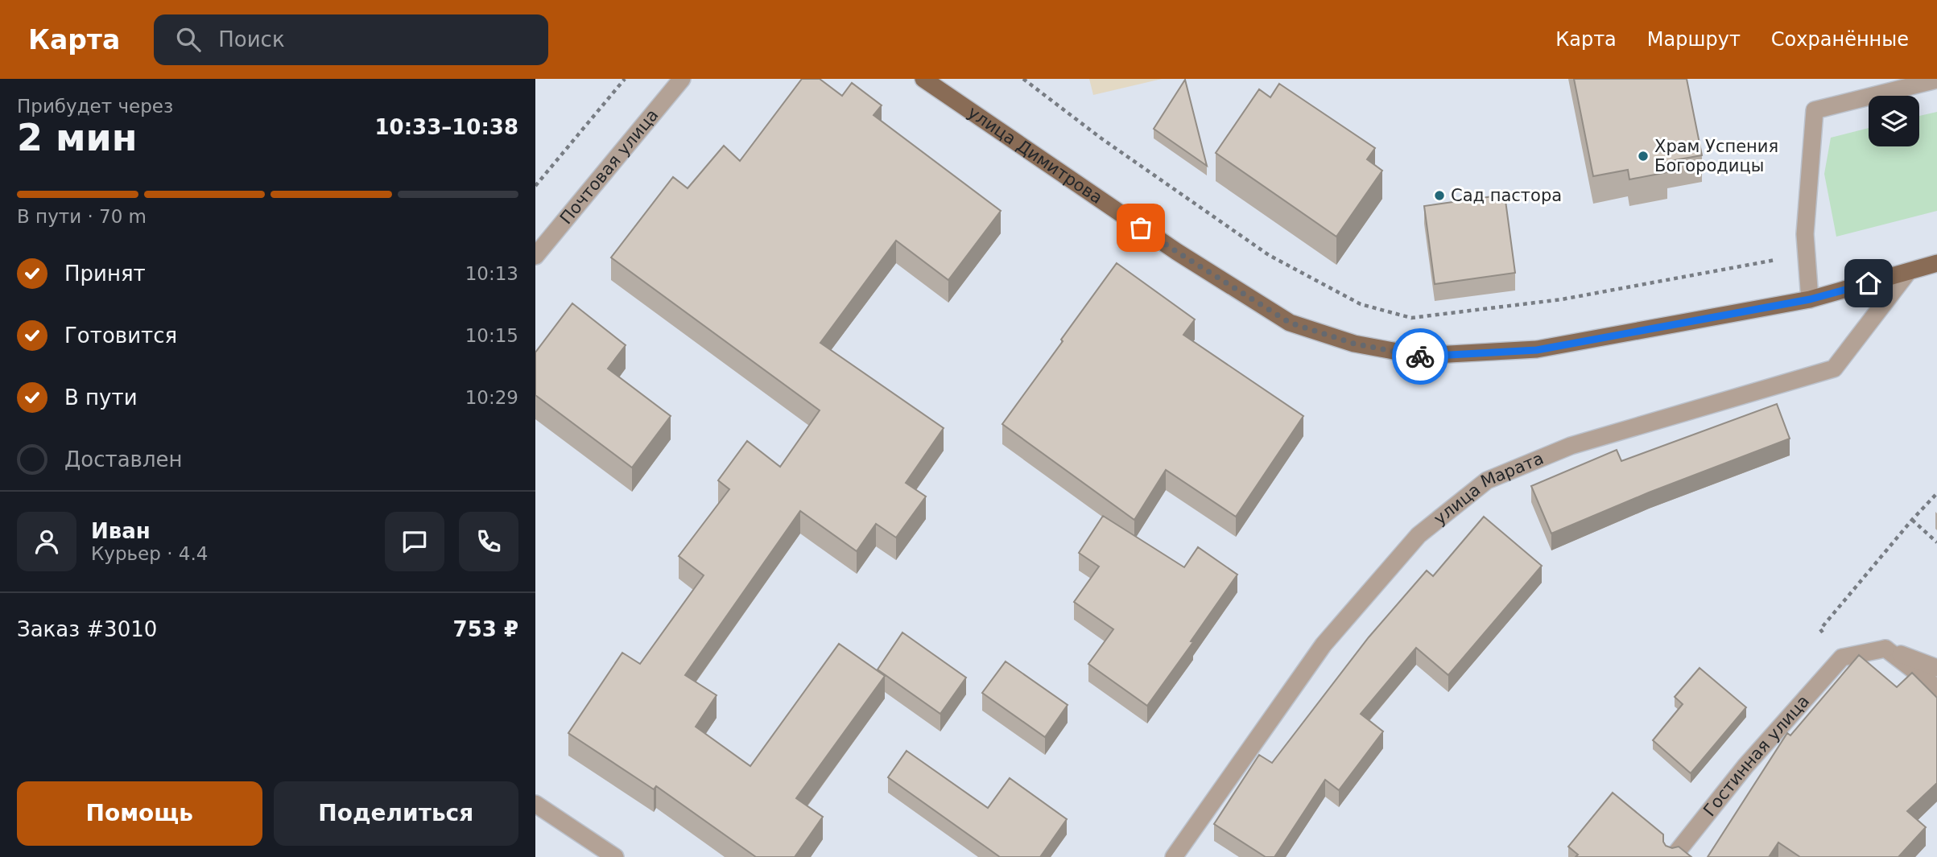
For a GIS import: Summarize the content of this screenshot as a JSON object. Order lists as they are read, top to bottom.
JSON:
{
  "streets": {
    "main road": ["улица Димитрова"],
    "street": ["Почтовая улица", "улица Марата", "Гостинная улица"]
  },
  "places": ["Храм Успения Богородицы", "Сад пастора"],
  "page": {
    "header": "Карта",
    "search": "Поиск",
    "nav": ["Карта", "Маршрут", "Сохранённые"],
    "heading": ["2 мин", "Прибудет через", "10:33–10:38"],
    "panel": [
      "Иван",
      "Курьер · 4.4",
      "Заказ #3010",
      "753 ₽"
    ],
    "bar": "В пути · 70 m",
    "list": [
      ["Принят", "10:13"],
      ["Готовится", "10:15"],
      ["В пути", "10:29"],
      "Доставлен"
    ],
    "buttons": ["Помощь", "Поделиться"]
  }
}
